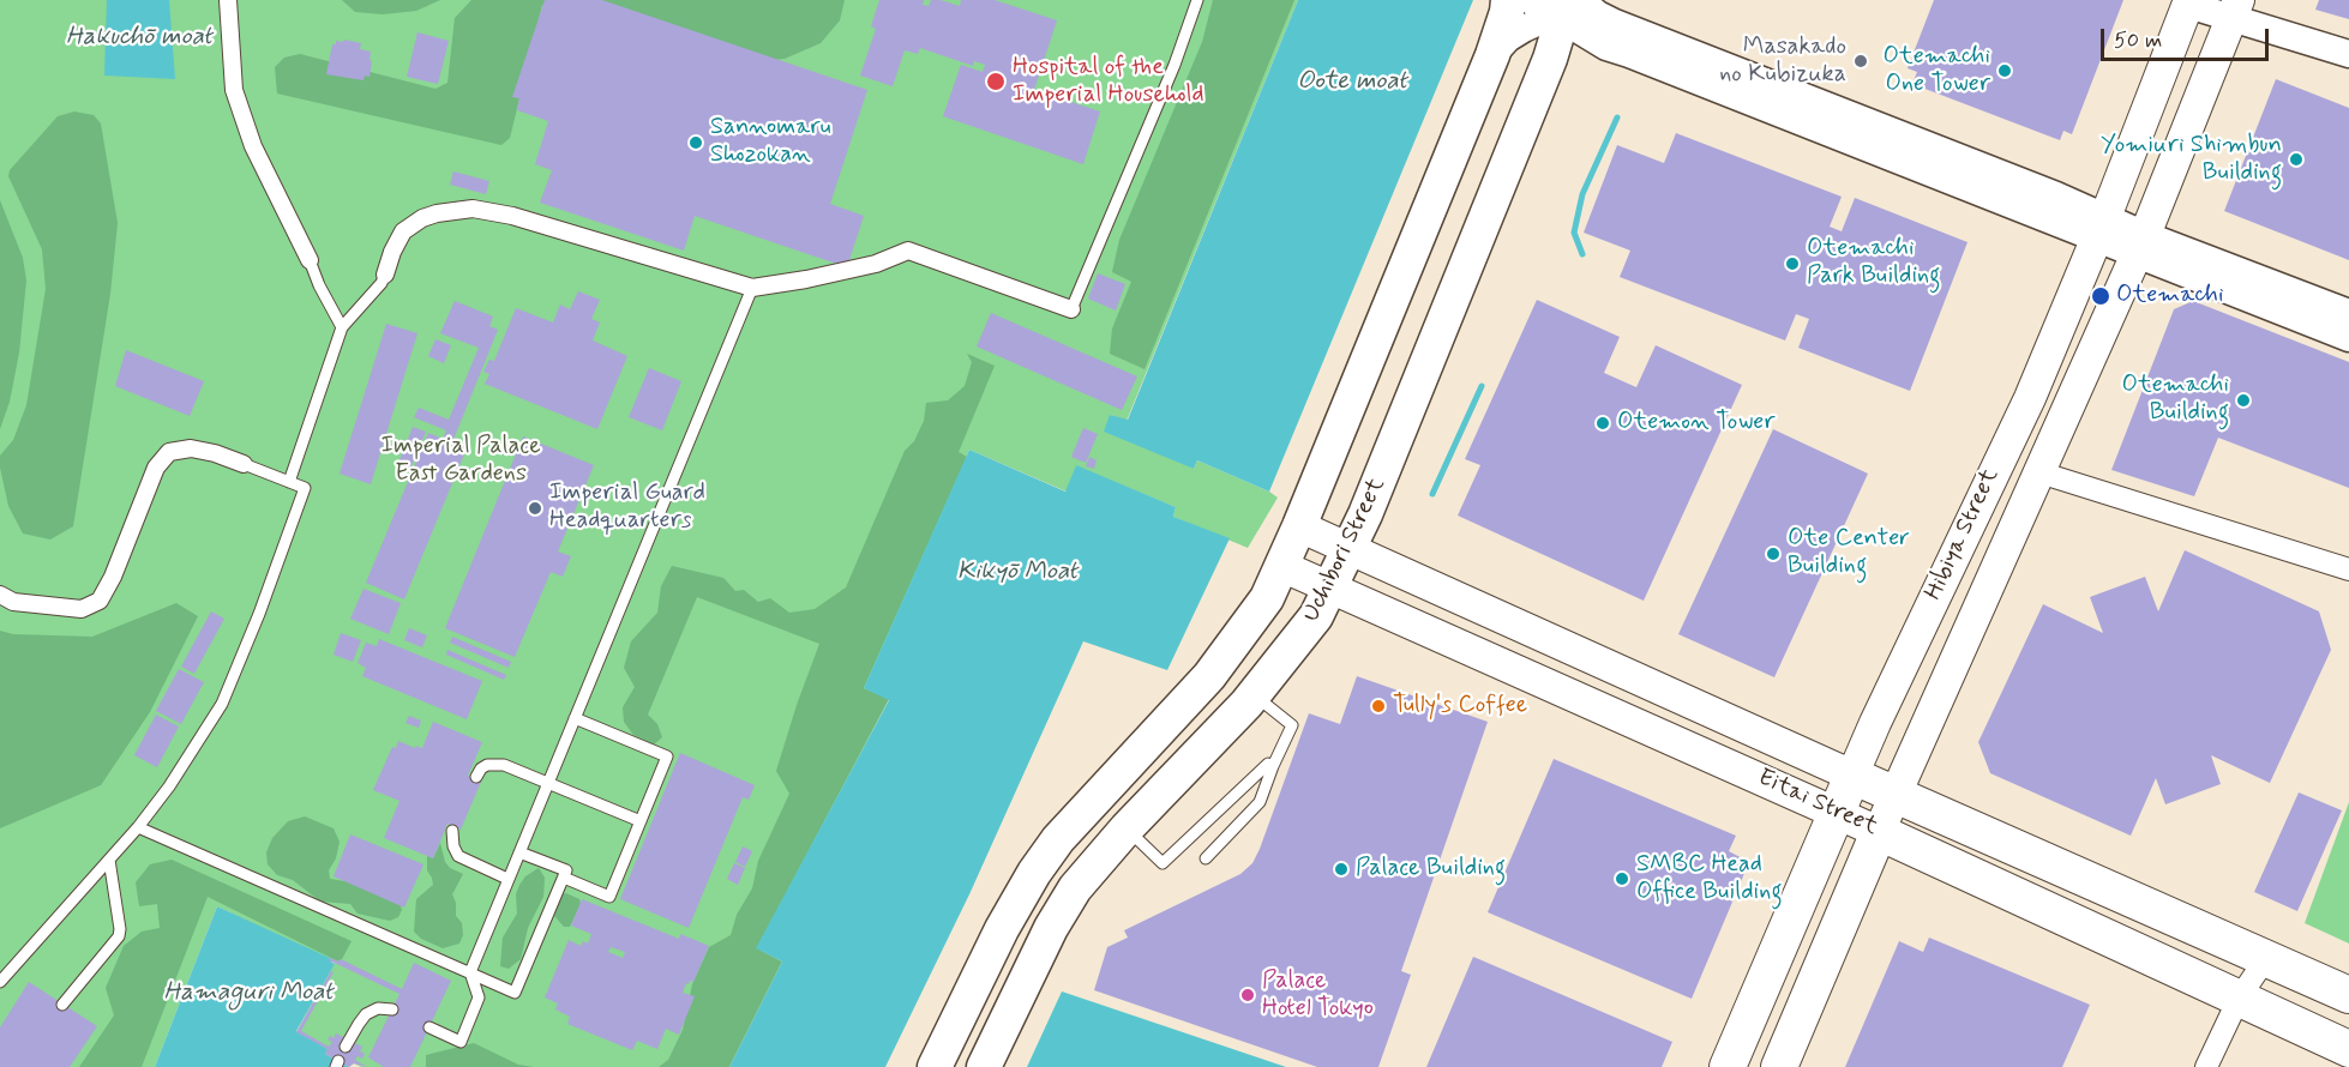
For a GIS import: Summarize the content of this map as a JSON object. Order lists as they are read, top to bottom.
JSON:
{
  "streets": {
    "highway": ["Hibiya Street", "Eitai Street"],
    "main road": ["Uchibori Street"]
  },
  "crossings": [
    ["Hibiya Street", "Eitai Street"],
    ["Uchibori Street", "Eitai Street"]
  ],
  "water": [
    "Hakuchō moat",
    "Oote moat",
    "Kikyō Moat",
    "Hamaguri Moat"
  ],
  "parks": ["Imperial Palace East Gardens"],
  "places": [
    "Masakado no Kubizuka",
    "Otemachi One Tower",
    "Hospital of the Imperial Household",
    "Sannomaru Shozokan",
    "Yomiuri Shimbun Building",
    "Otemachi Park Building",
    "Otemachi",
    "Otemachi Building",
    "Otemon Tower",
    "Imperial Guard Headquarters",
    "Ote Center Building",
    "Tully's Coffee",
    "Palace Building",
    "SMBC Head Office Building",
    "Palace Hotel Tokyo"
  ],
  "scale_bar": "50 m"
}
